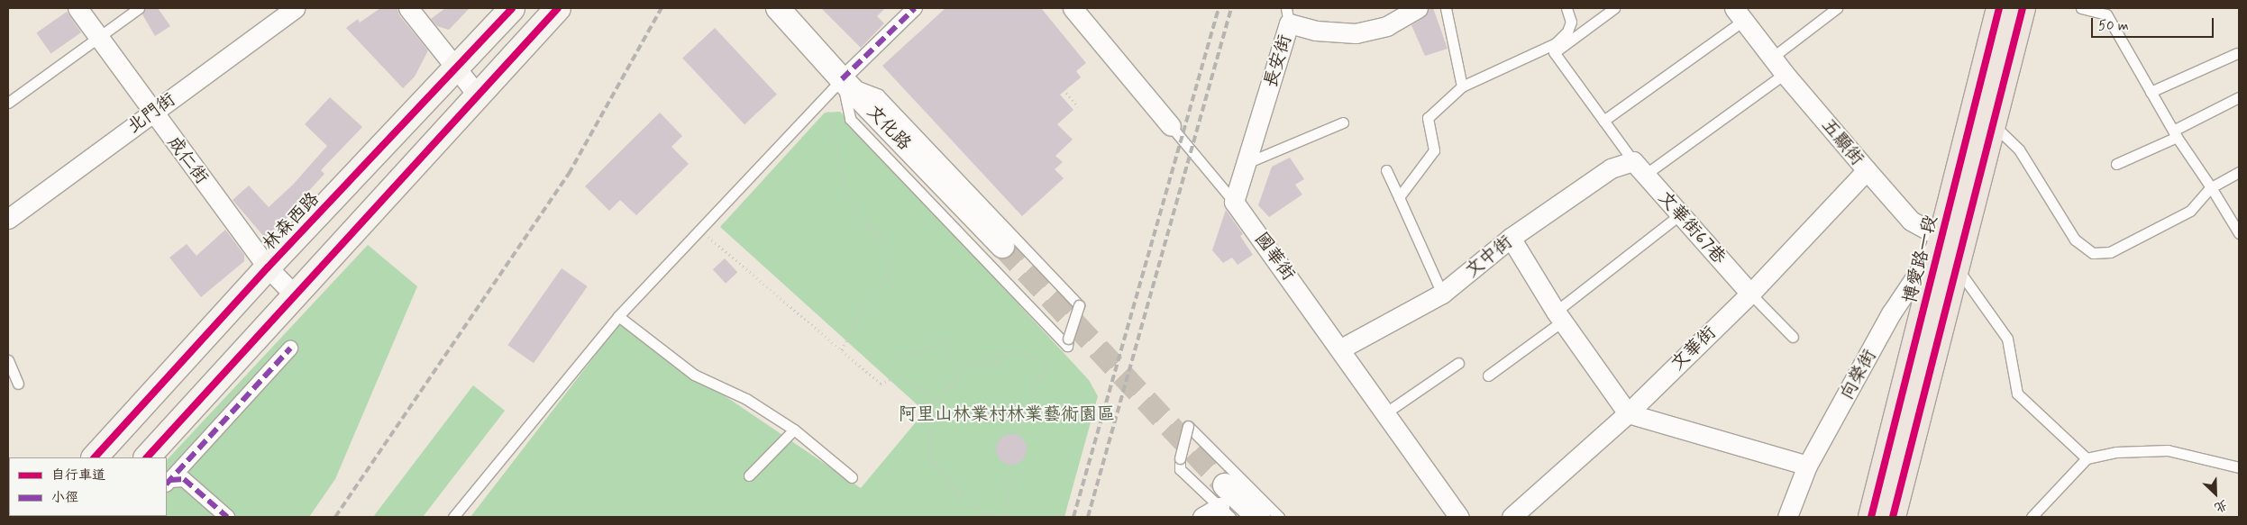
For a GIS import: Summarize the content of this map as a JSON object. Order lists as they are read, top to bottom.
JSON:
{
  "streets": {
    "main road": ["林森西路", "博愛路一段"],
    "street": [
      "長安街",
      "北門街",
      "文化路",
      "五顯街",
      "成仁街",
      "文華街67巷",
      "國華街",
      "文中街",
      "文華街",
      "向榮街"
    ]
  },
  "crossings": [
    ["長安街", "國華街"],
    ["北門街", "成仁街"],
    ["五顯街", "博愛路一段"],
    ["五顯街", "文華街"],
    ["五顯街", "向榮街"],
    ["成仁街", "林森西路"],
    ["文華街67巷", "文中街"],
    ["文華街67巷", "文華街"],
    ["國華街", "文中街"],
    ["博愛路一段", "向榮街"]
  ],
  "parks": ["阿里山林業村林業藝術園區"],
  "legend": ["自行車道", "小徑"],
  "scale_bar": "50 m",
  "north": "bottom right"
}
